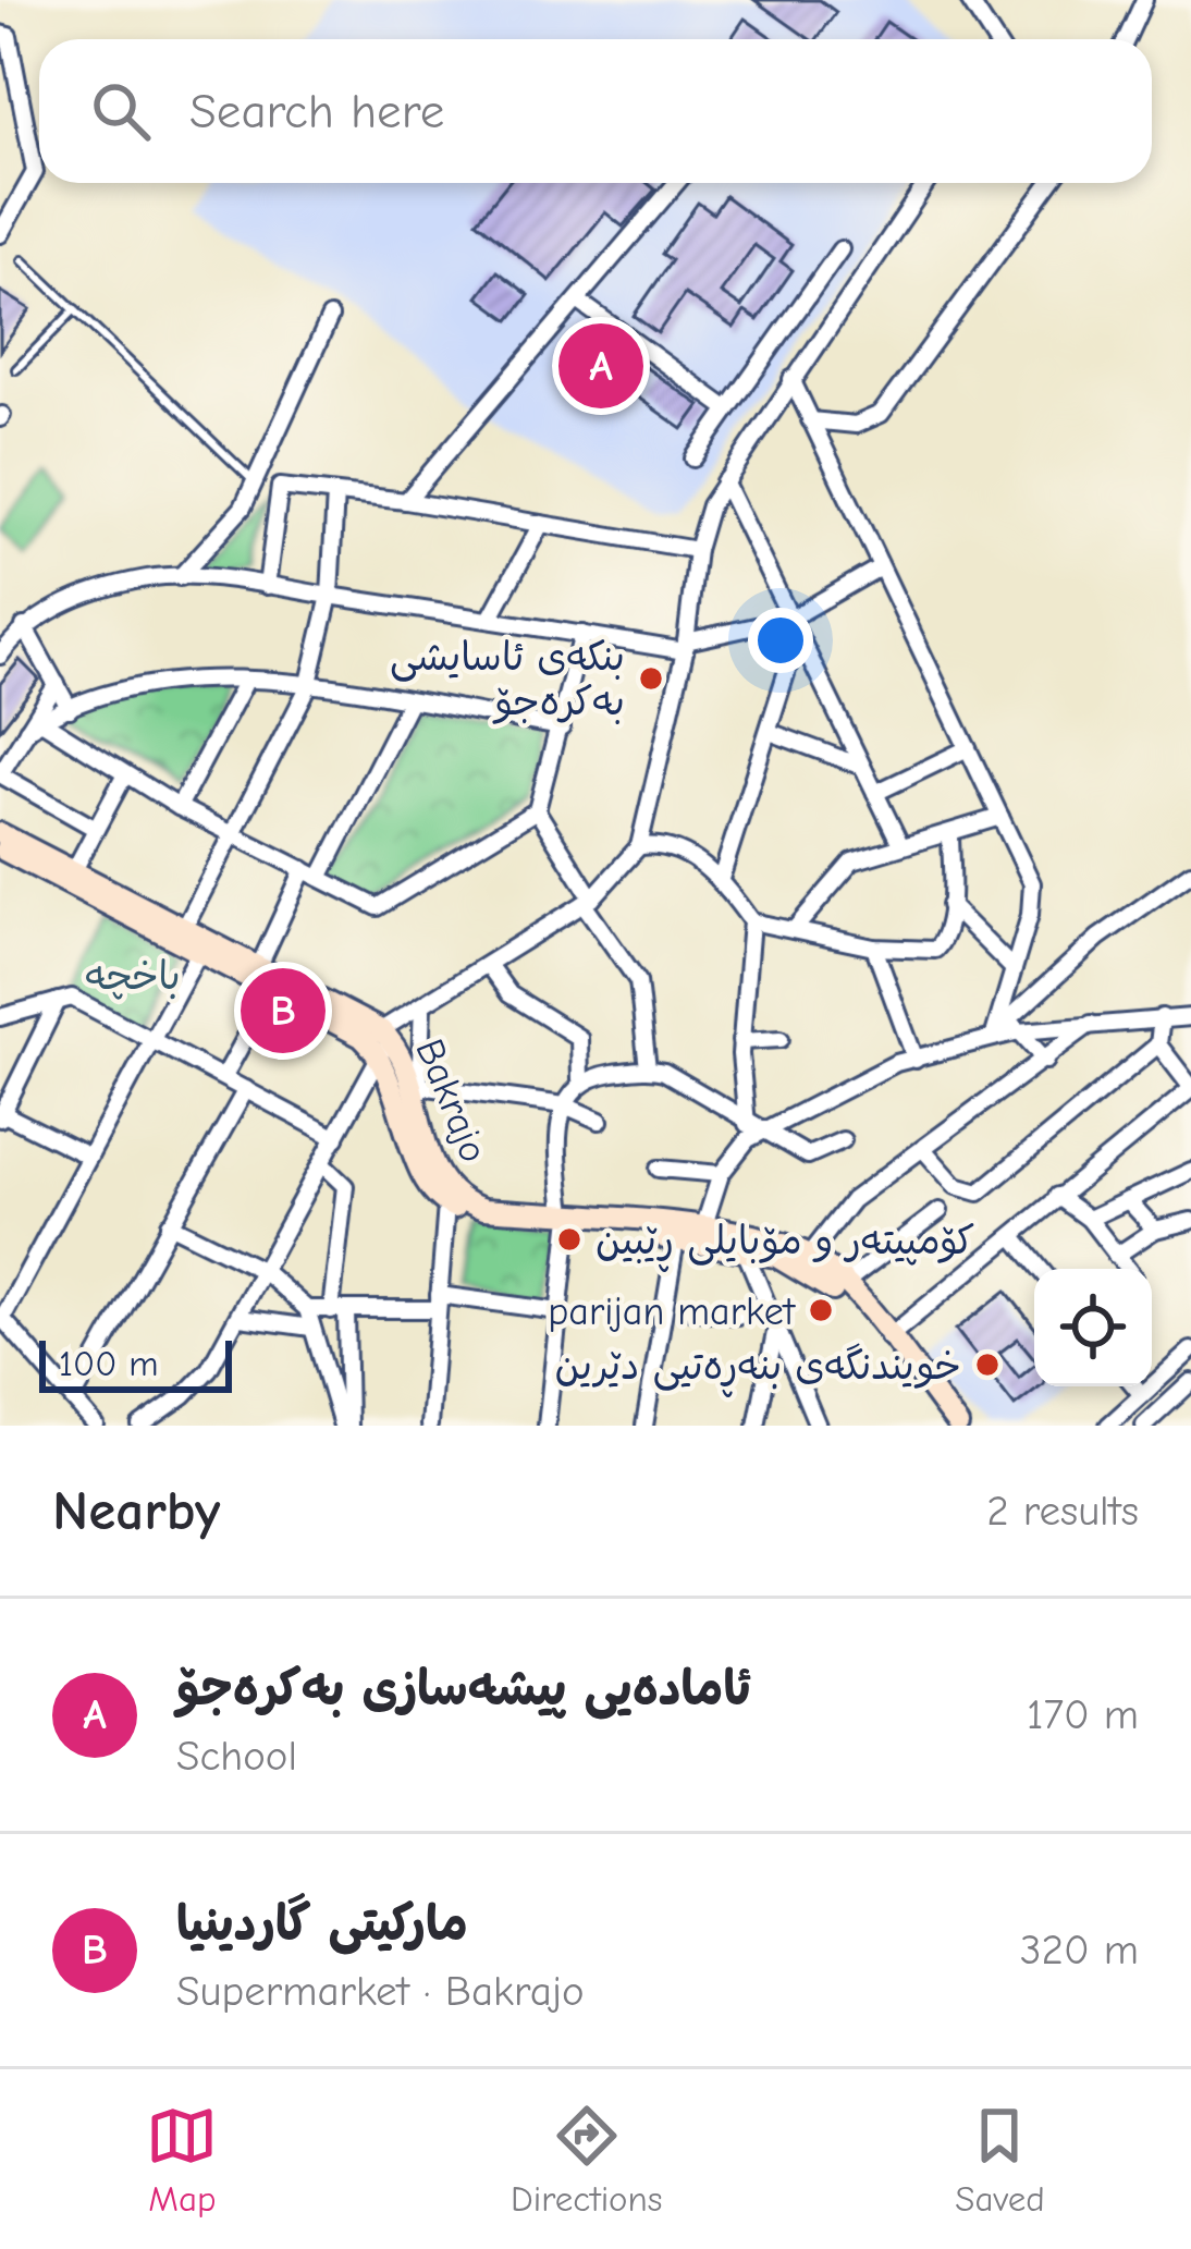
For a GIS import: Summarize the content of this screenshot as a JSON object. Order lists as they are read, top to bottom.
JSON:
{
  "streets": {
    "street": ["Bakrajo"]
  },
  "parks": ["باخچە"],
  "places": [
    "بنکەی ئاسایشی بەکرەجۆ",
    "کۆمپیتەر و مۆبایلی ڕێبین",
    "parijan market",
    "خویندنگەی بنەڕەتیی دێرین"
  ],
  "scale_bar": "100 m",
  "page": {
    "search": "Search here",
    "pins": ["A", "B"],
    "scale": "100 m",
    "heading": ["Nearby", "2 results"],
    "list": [
      {
        "mark": "A",
        "name": "ئامادەیی پیشەسازی بەکرەجۆ",
        "note": "School",
        "value": "170 m"
      },
      {
        "mark": "B",
        "name": "مارکیتی گاردینیا",
        "note": "Supermarket · Bakrajo",
        "value": "320 m"
      }
    ],
    "nav": ["Map", "Directions", "Saved"]
  }
}
